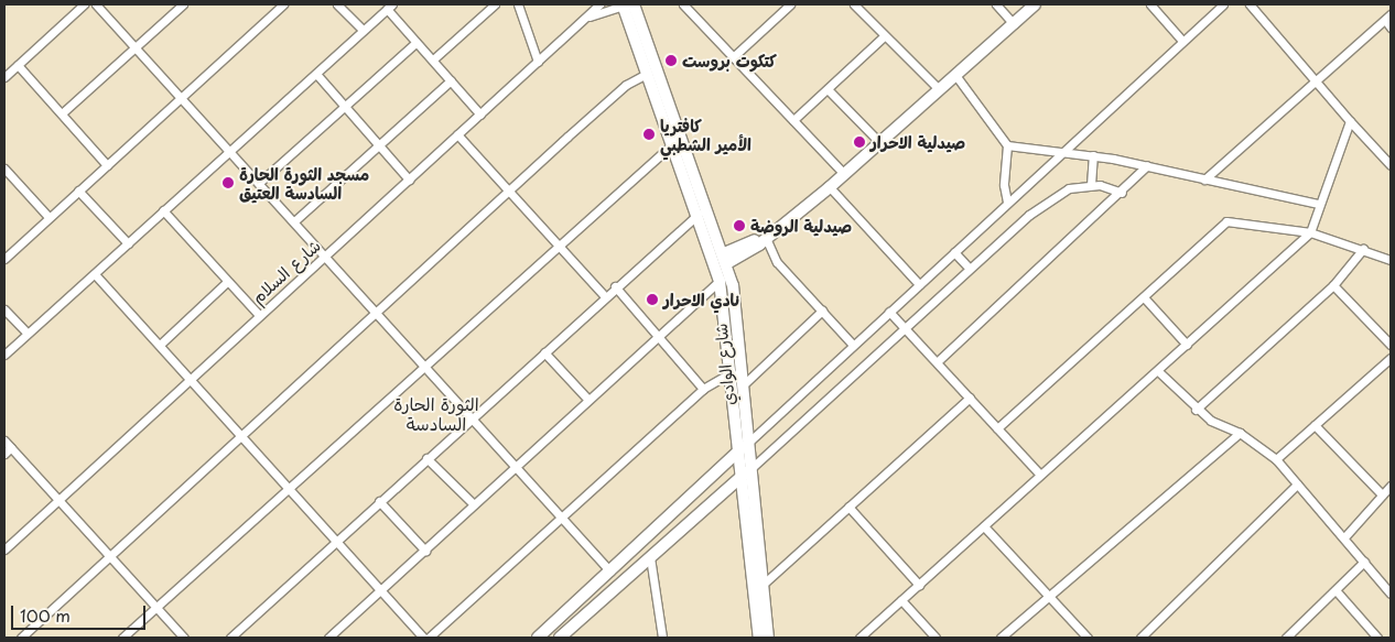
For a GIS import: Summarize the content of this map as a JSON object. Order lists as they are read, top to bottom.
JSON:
{
  "streets": {
    "main road": ["شارع الوادي"],
    "street": ["شارع السلام"]
  },
  "crossings": [
    ["شارع السلام", "شارع الوادي"]
  ],
  "districts": ["الثورة الحارة السادسة"],
  "places": [
    "كتكوت بروست",
    "كافتريا الأمير الشطبي",
    "صيدلية الاحرار",
    "مسجد الثورة الحارة السادسة العتيق",
    "صيدلية الروضة",
    "نادي الاحرار"
  ],
  "scale_bar": "100 m"
}
